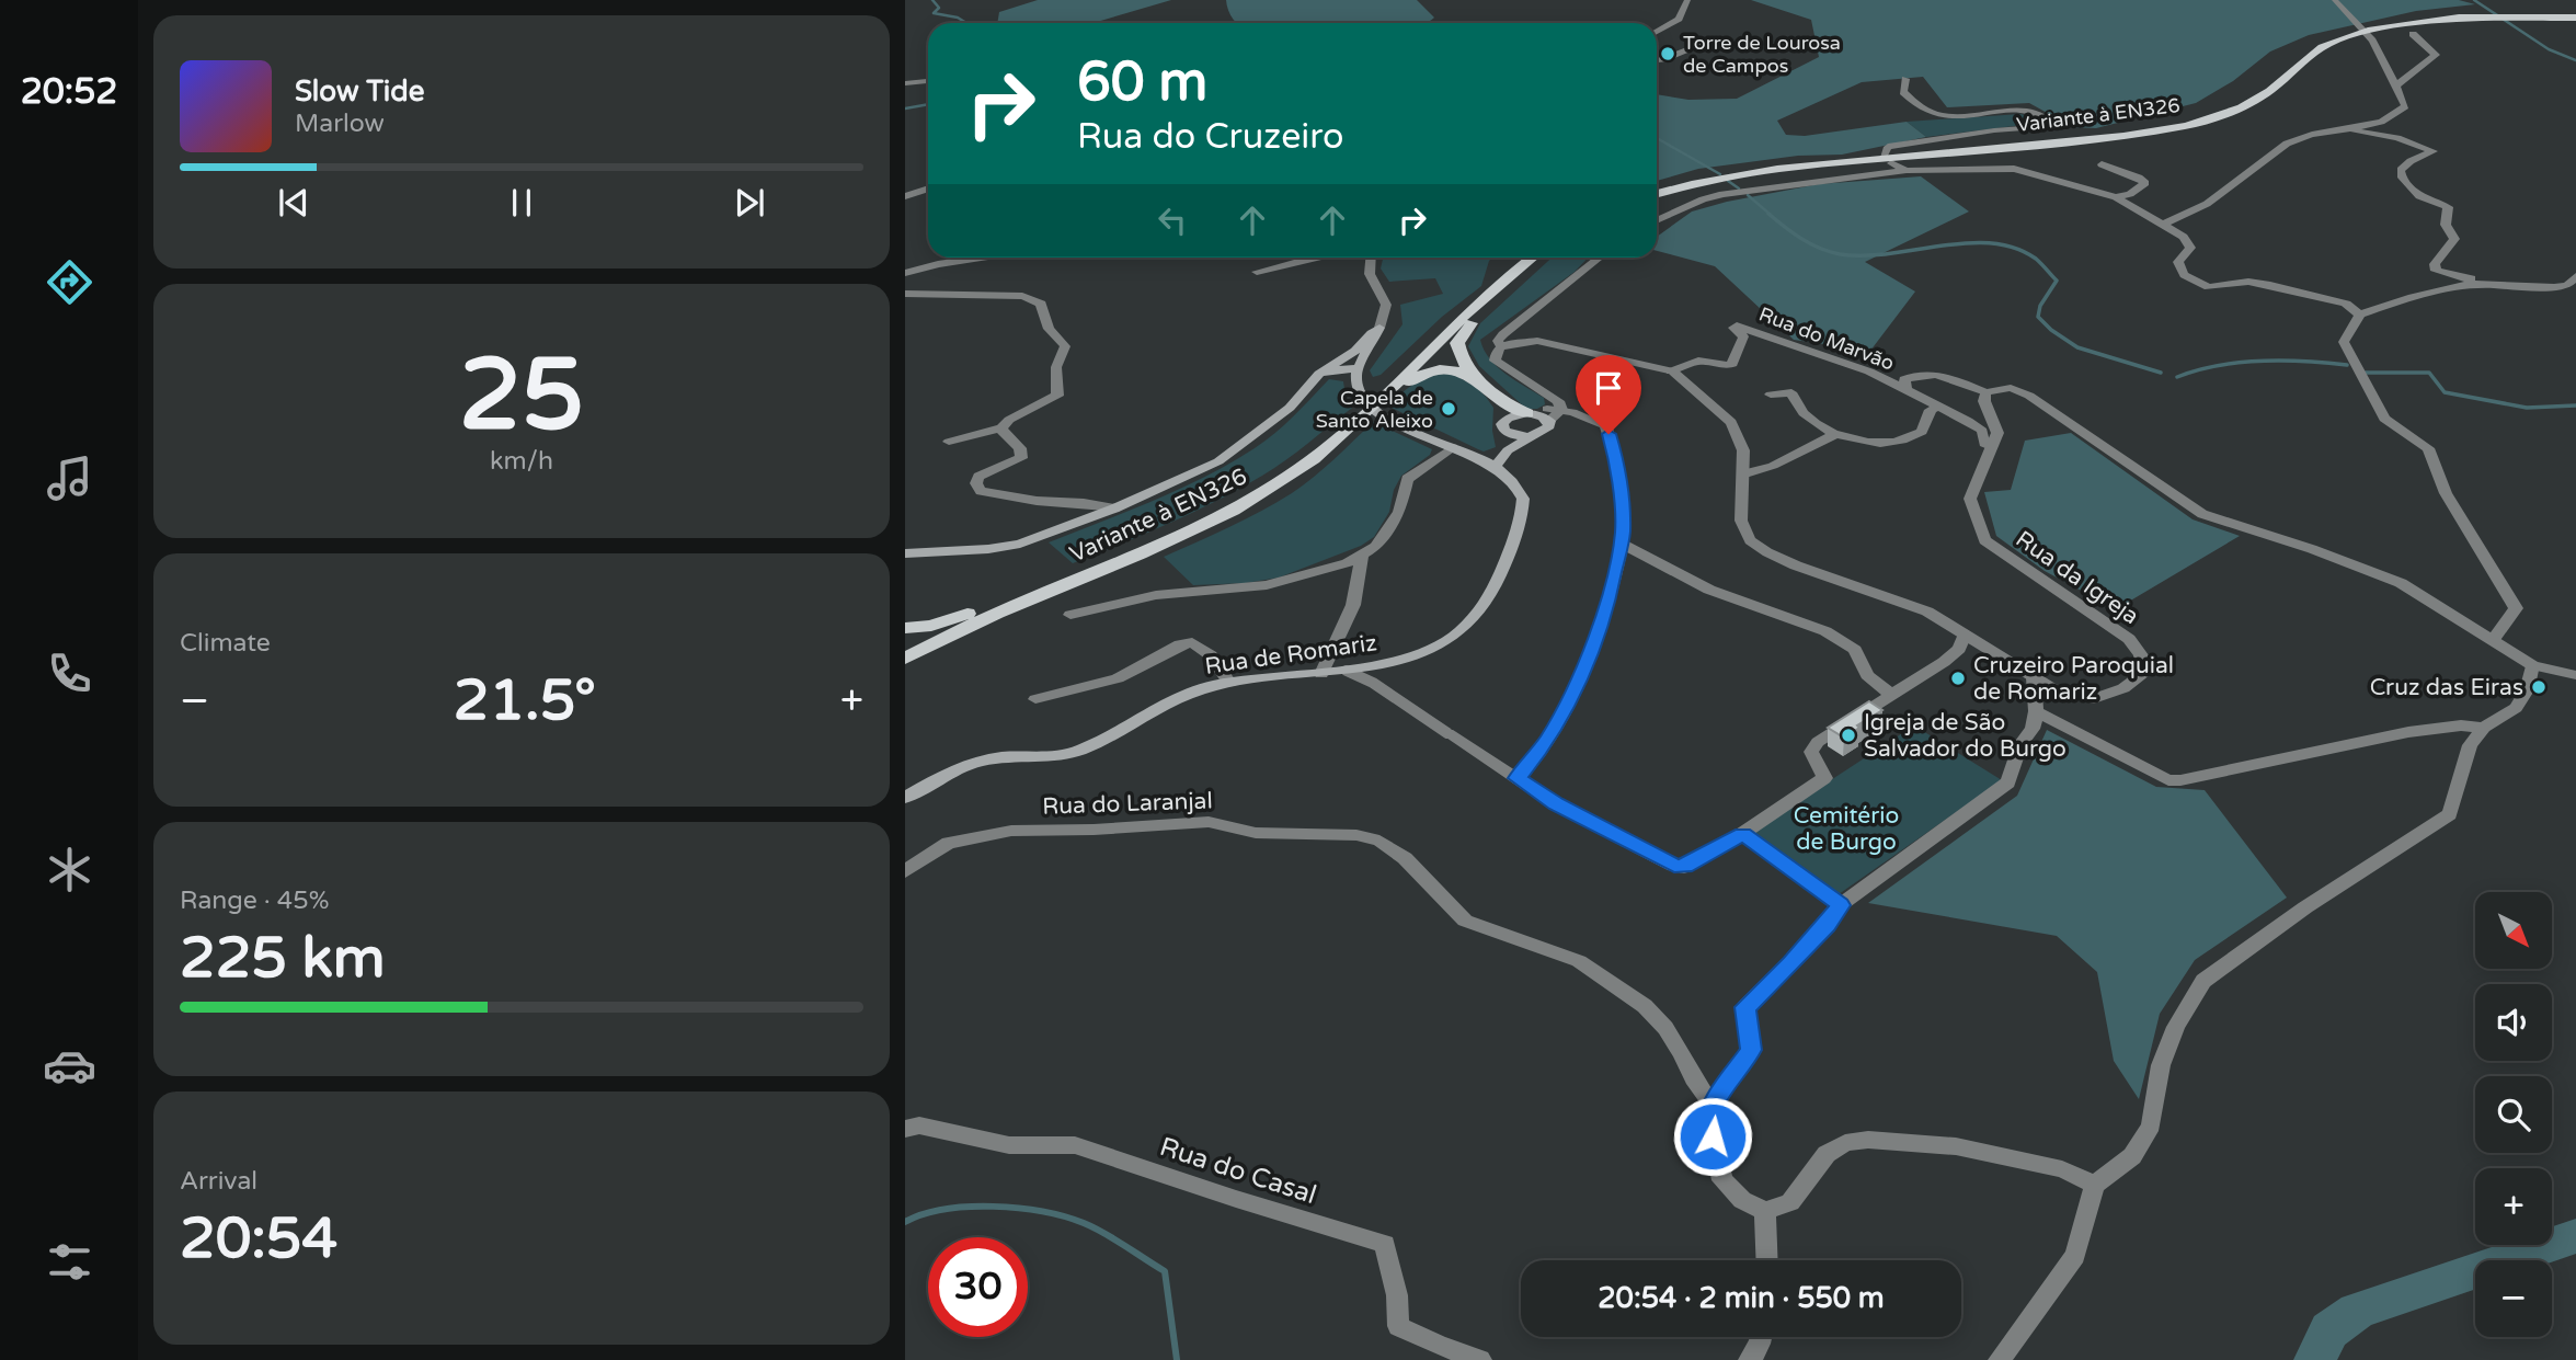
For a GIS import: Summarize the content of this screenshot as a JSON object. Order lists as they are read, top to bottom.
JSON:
{
  "streets": {
    "main road": ["Variante à EN326", "Rua de Romariz"],
    "street": [
      "Rua do Marvão",
      "Rua da Igreja",
      "Rua do Laranjal",
      "Rua do Casal"
    ]
  },
  "crossings": [
    ["Rua do Marvão", "Rua da Igreja"]
  ],
  "parks": ["Cemitério de Burgo"],
  "places": [
    "Torre de Lourosa de Campos",
    "Capela de Santo Aleixo",
    "Cruzeiro Paroquial de Romariz",
    "Cruz das Eiras",
    "Igreja de São Salvador do Burgo"
  ],
  "north": "bottom right",
  "page": {
    "tabs": "20:52",
    "turn": ["60 m", "Rua do Cruzeiro"],
    "song": ["Slow Tide", "Marlow"],
    "tile": [
      ["25", "km/h"],
      "Climate",
      ["Range · 45%", "225 km"],
      ["Arrival", "20:54"]
    ],
    "heat": ["−", "21.5°", "+"],
    "map_buttons": ["+", "−"],
    "limit": "30",
    "trip": "20:54 · 2 min · 550 m"
  }
}
